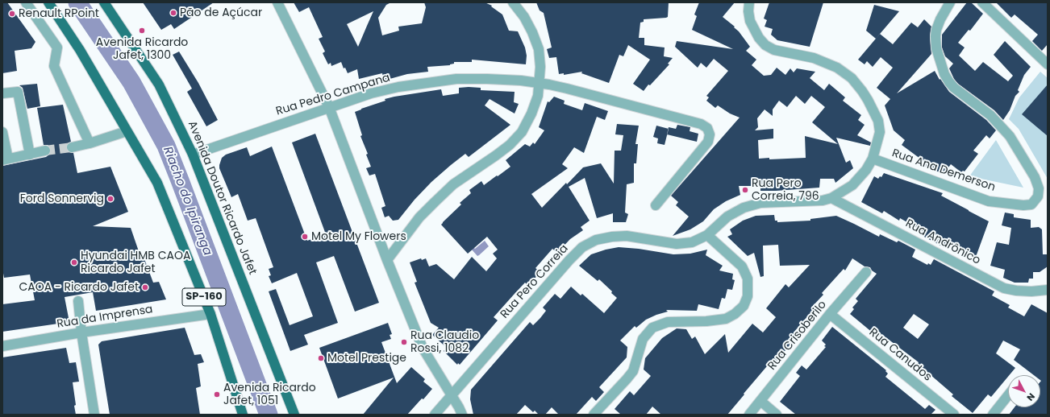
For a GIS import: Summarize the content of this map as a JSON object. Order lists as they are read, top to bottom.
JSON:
{
  "streets": {
    "main road": ["Avenida Doutor Ricardo Jafet", "SP-160"],
    "street": [
      "Rua Pedro Campana",
      "Rua Ana Demerson",
      "Rua Andrônico",
      "Rua Pero Correia",
      "Rua da Imprensa",
      "Rua Crisoberilo",
      "Rua Canudos"
    ]
  },
  "crossings": [
    ["Rua Pedro Campana", "Avenida Doutor Ricardo Jafet"],
    ["Rua Ana Demerson", "Rua Pero Correia"],
    ["Rua Andrônico", "Rua Pero Correia"],
    ["SP-160", "Rua da Imprensa"],
    ["Rua Crisoberilo", "Rua Canudos"]
  ],
  "water": ["Riacho do Ipiranga"],
  "places": [
    "Pão de Açúcar",
    "Renault RPoint",
    "Avenida Ricardo Jafet, 1300",
    "Rua Pero Correia, 796",
    "Ford Sonnervig",
    "Motel My Flowers",
    "Hyundai HMB CAOA Ricardo Jafet",
    "CAOA - Ricardo Jafet",
    "Rua Claudio Rossi, 1082",
    "Motel Prestige",
    "Avenida Ricardo Jafet, 1051"
  ],
  "north": "bottom right"
}
